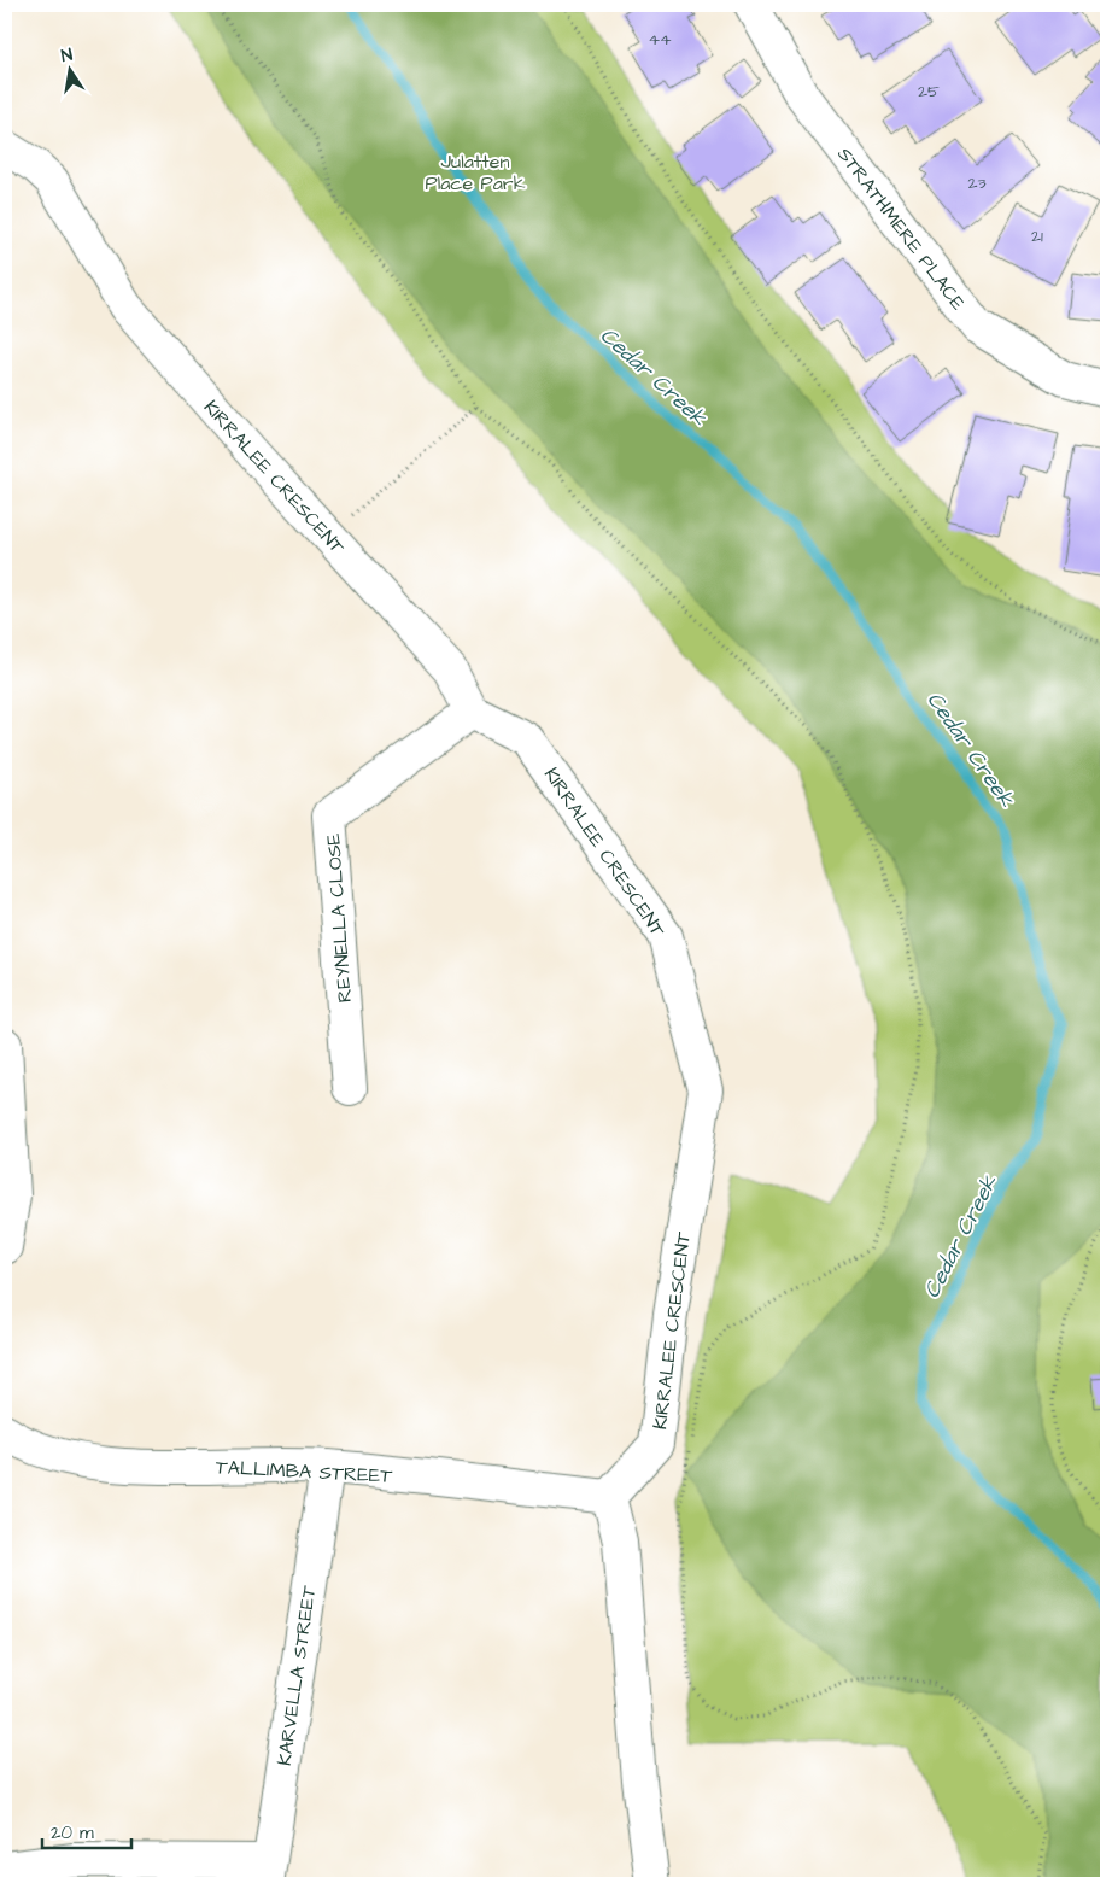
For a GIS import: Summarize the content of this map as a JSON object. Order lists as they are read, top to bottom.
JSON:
{
  "streets": {
    "street": [
      "STRATHMERE PLACE",
      "KIRRALEE CRESCENT",
      "REYNELLA CLOSE",
      "TALLIMBA STREET",
      "KARVELLA STREET"
    ]
  },
  "crossings": [
    ["KIRRALEE CRESCENT", "REYNELLA CLOSE"],
    ["KIRRALEE CRESCENT", "TALLIMBA STREET"],
    ["TALLIMBA STREET", "KARVELLA STREET"]
  ],
  "water": ["Cedar Creek"],
  "parks": ["Julatten Place Park"],
  "house_numbers": [
    "44",
    "25",
    "23",
    "21"
  ],
  "scale_bar": "20 m",
  "north": "top"
}
